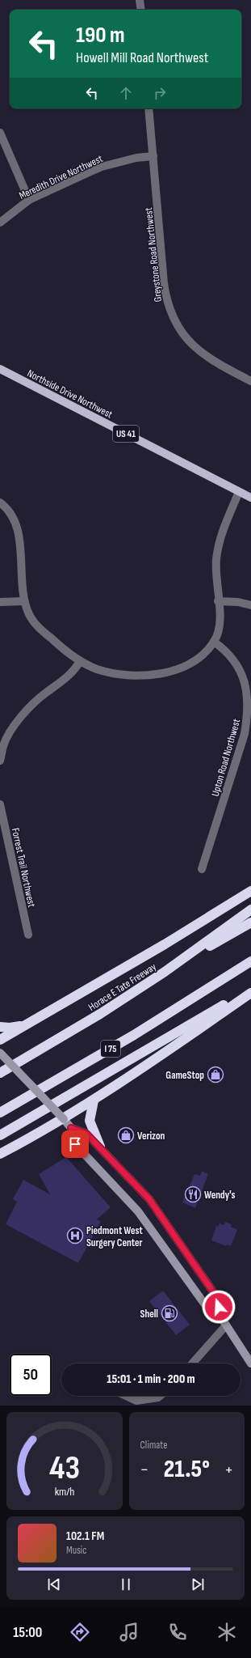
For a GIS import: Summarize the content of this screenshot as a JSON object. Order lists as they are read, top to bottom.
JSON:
{
  "streets": {
    "highway": ["Horace E Tate Freeway", "I 75"],
    "main road": ["Northside Drive Northwest", "US 41"],
    "street": [
      "Meredith Drive Northwest",
      "Greystone Road Northwest",
      "Upton Road Northwest",
      "Forrest Trail Northwest"
    ]
  },
  "crossings": [
    ["Meredith Drive Northwest", "Greystone Road Northwest"]
  ],
  "places": {
    "shop": ["GameStop", "Verizon"],
    "restaurant": ["Wendy's"],
    "hospital": ["Piedmont West Surgery Center"],
    "fuel station": ["Shell"]
  },
  "page": {
    "turn": ["190 m", "Howell Mill Road Northwest"],
    "limit": "50",
    "trip": "15:01 · 1 min · 200 m",
    "tile": "Climate",
    "heat": ["−", "21.5°", "+"],
    "song": ["102.1 FM", "Music"],
    "tabs": "15:00",
    "gauge": ["43", "km/h"]
  }
}
